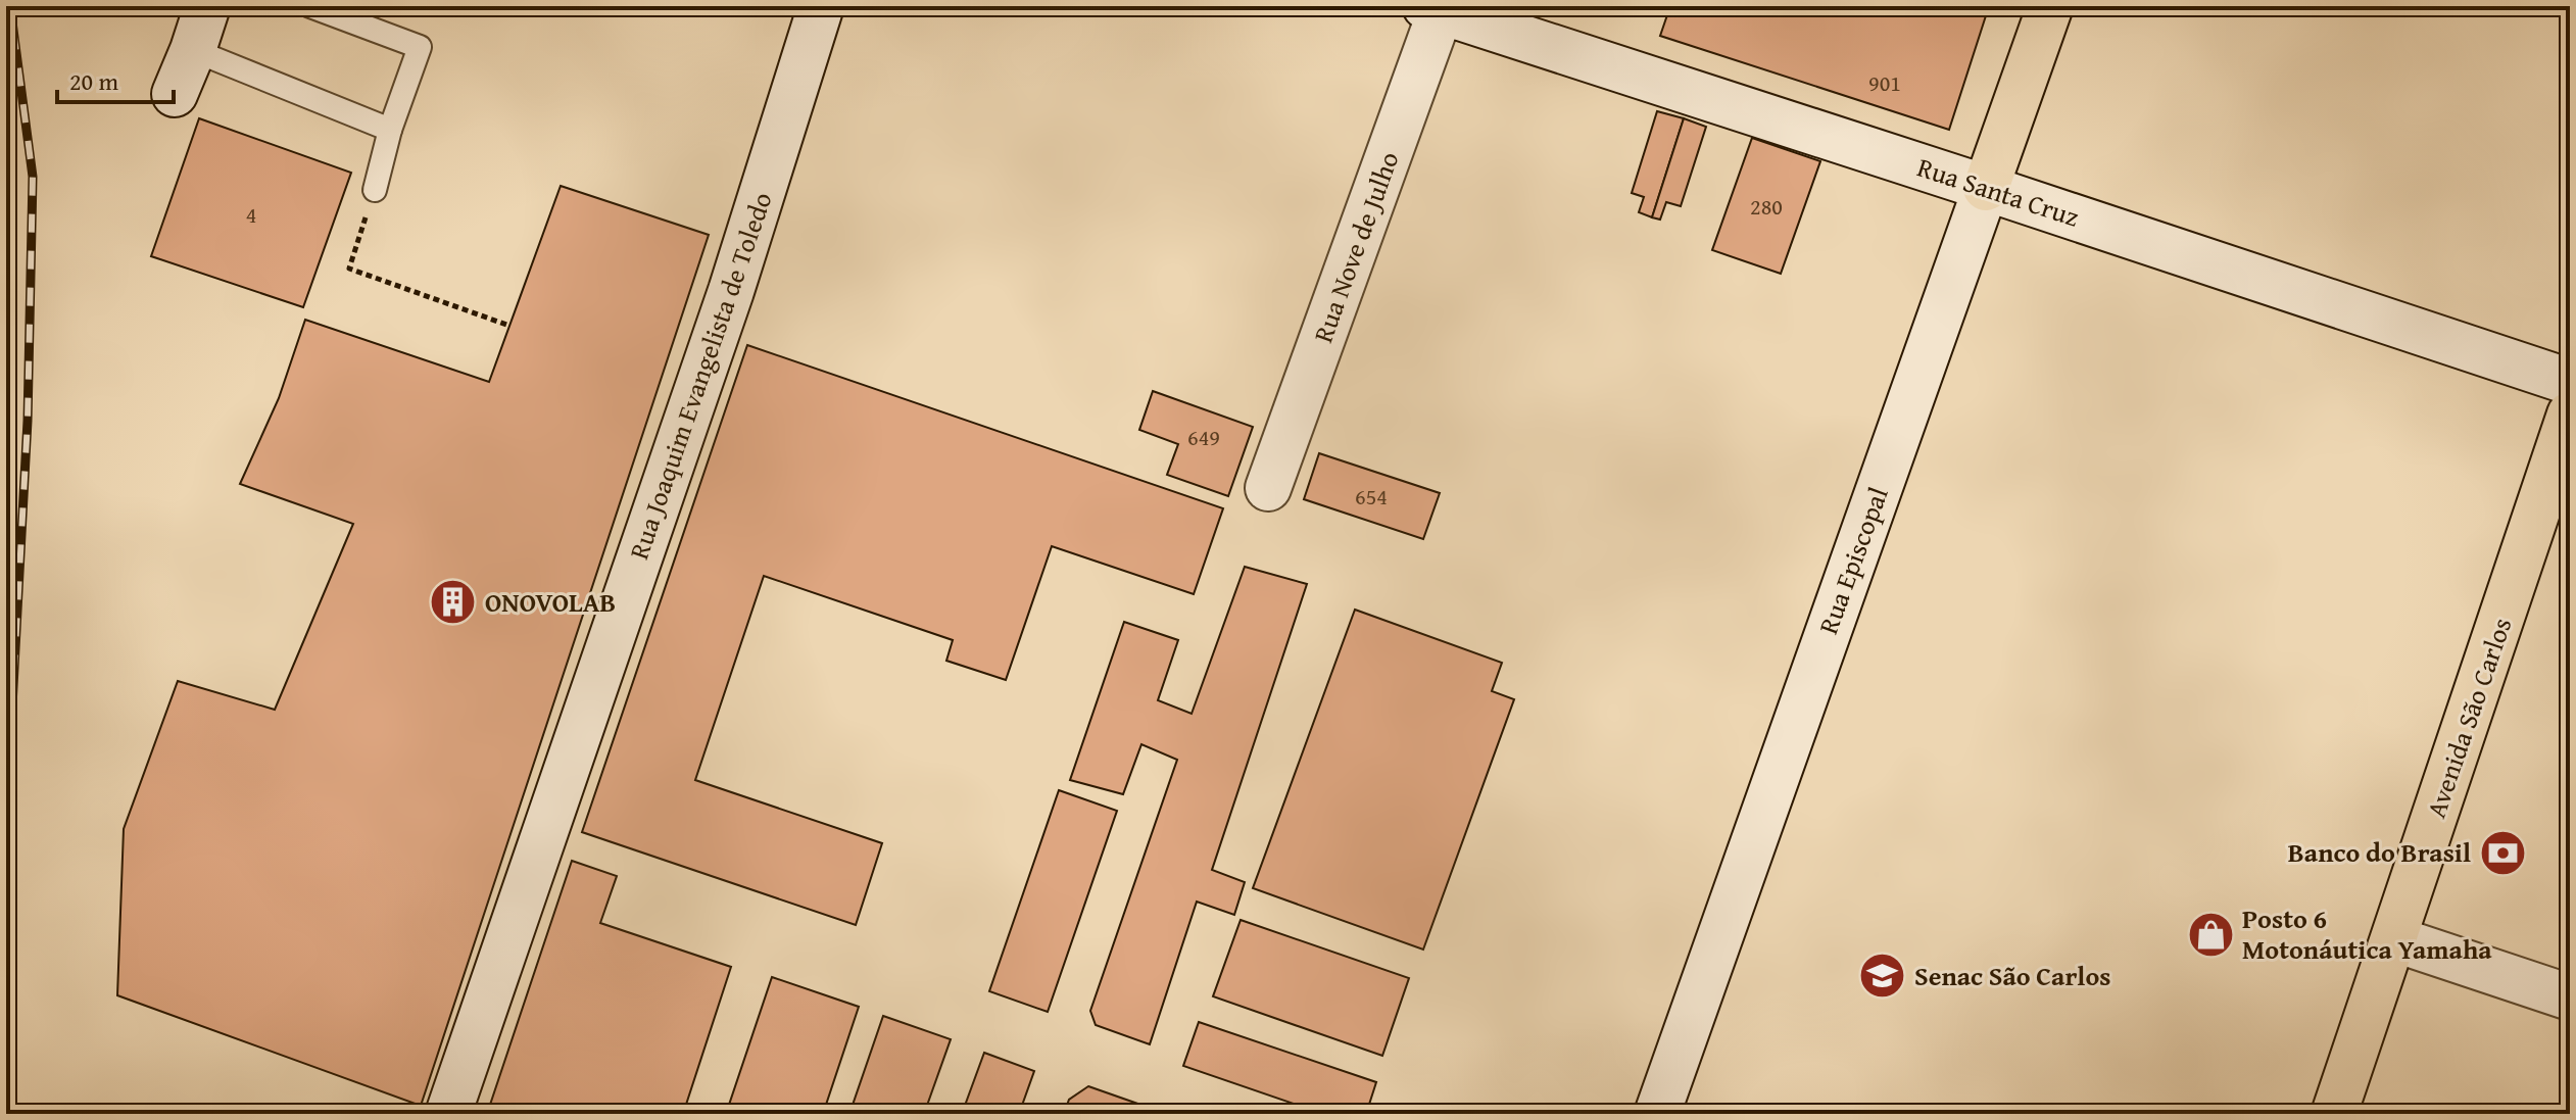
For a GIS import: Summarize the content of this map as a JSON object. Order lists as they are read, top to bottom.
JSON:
{
  "streets": {
    "main road": [
      "Rua Santa Cruz",
      "Rua Nove de Julho",
      "Rua Joaquim Evangelista de Toledo",
      "Rua Episcopal",
      "Avenida São Carlos"
    ]
  },
  "crossings": [
    ["Rua Santa Cruz", "Rua Nove de Julho"],
    ["Rua Santa Cruz", "Rua Episcopal"]
  ],
  "places": {
    "building": ["ONOVOLAB"],
    "bank": ["Banco do Brasil"],
    "shop": ["Posto 6 Motonáutica Yamaha"],
    "school or university": ["Senac São Carlos"]
  },
  "house_numbers": [
    "901",
    "280",
    "4",
    "649",
    "654"
  ],
  "scale_bar": "20 m"
}
